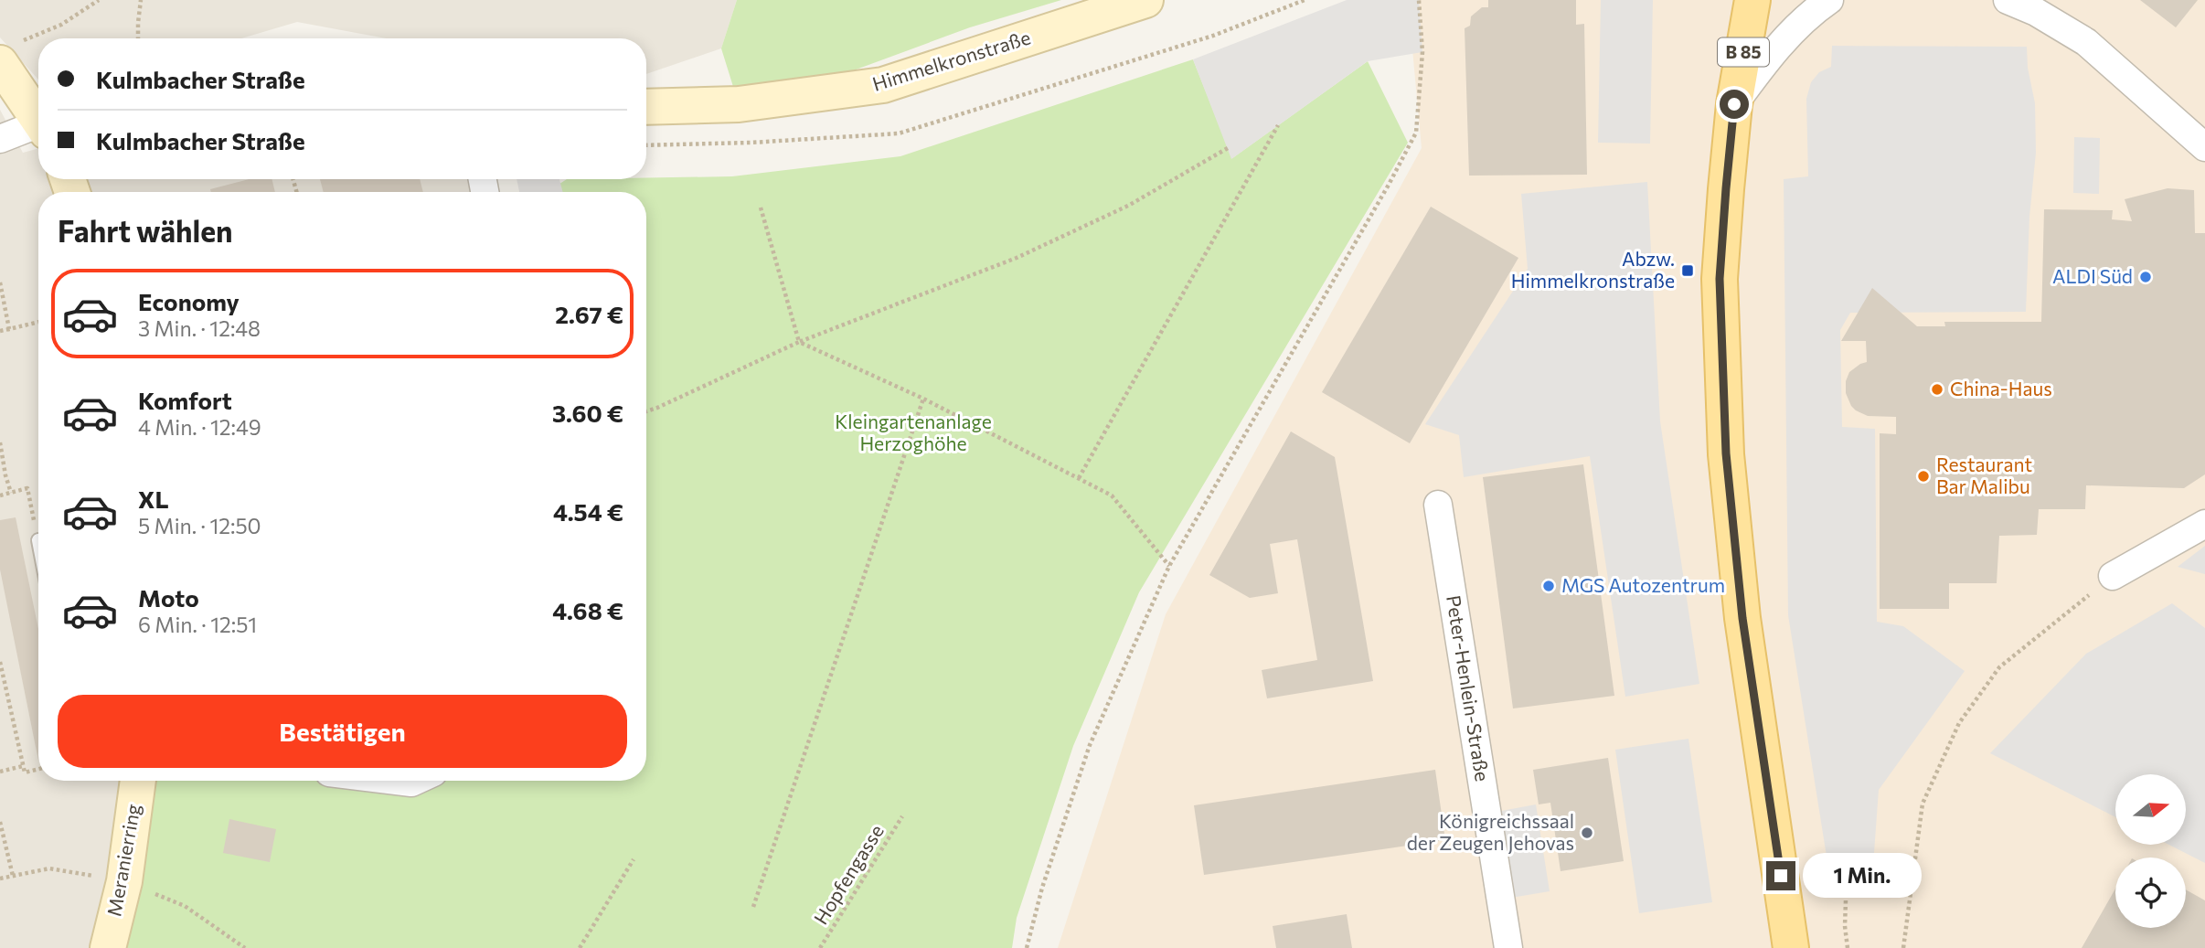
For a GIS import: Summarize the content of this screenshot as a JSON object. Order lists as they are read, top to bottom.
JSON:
{
  "streets": {
    "main road": ["B 85"],
    "street": ["Himmelkronstraße", "Peter-Henlein-Straße", "Meranierring"],
    "path": ["Hopfengasse"]
  },
  "parks": ["Kleingartenanlage Herzoghöhe"],
  "places": {
    "transit": ["Abzw. Himmelkronstraße"],
    "other": [
      "ALDI Süd",
      "China-Haus",
      "Restaurant Bar Malibu",
      "MGS Autozentrum",
      "Königreichssaal der Zeugen Jehovas"
    ]
  },
  "north": "right",
  "page": {
    "banner": ["Kulmbacher Straße", "Kulmbacher Straße"],
    "heading": "Fahrt wählen",
    "list": [
      {
        "name": "Economy",
        "note": "3 Min. · 12:48",
        "value": "2.67 €"
      },
      {
        "name": "Komfort",
        "note": "4 Min. · 12:49",
        "value": "3.60 €"
      },
      {
        "name": "XL",
        "note": "5 Min. · 12:50",
        "value": "4.54 €"
      },
      {
        "name": "Moto",
        "note": "6 Min. · 12:51",
        "value": "4.68 €"
      }
    ],
    "buttons": "Bestätigen",
    "bubble": "1 Min."
  }
}
